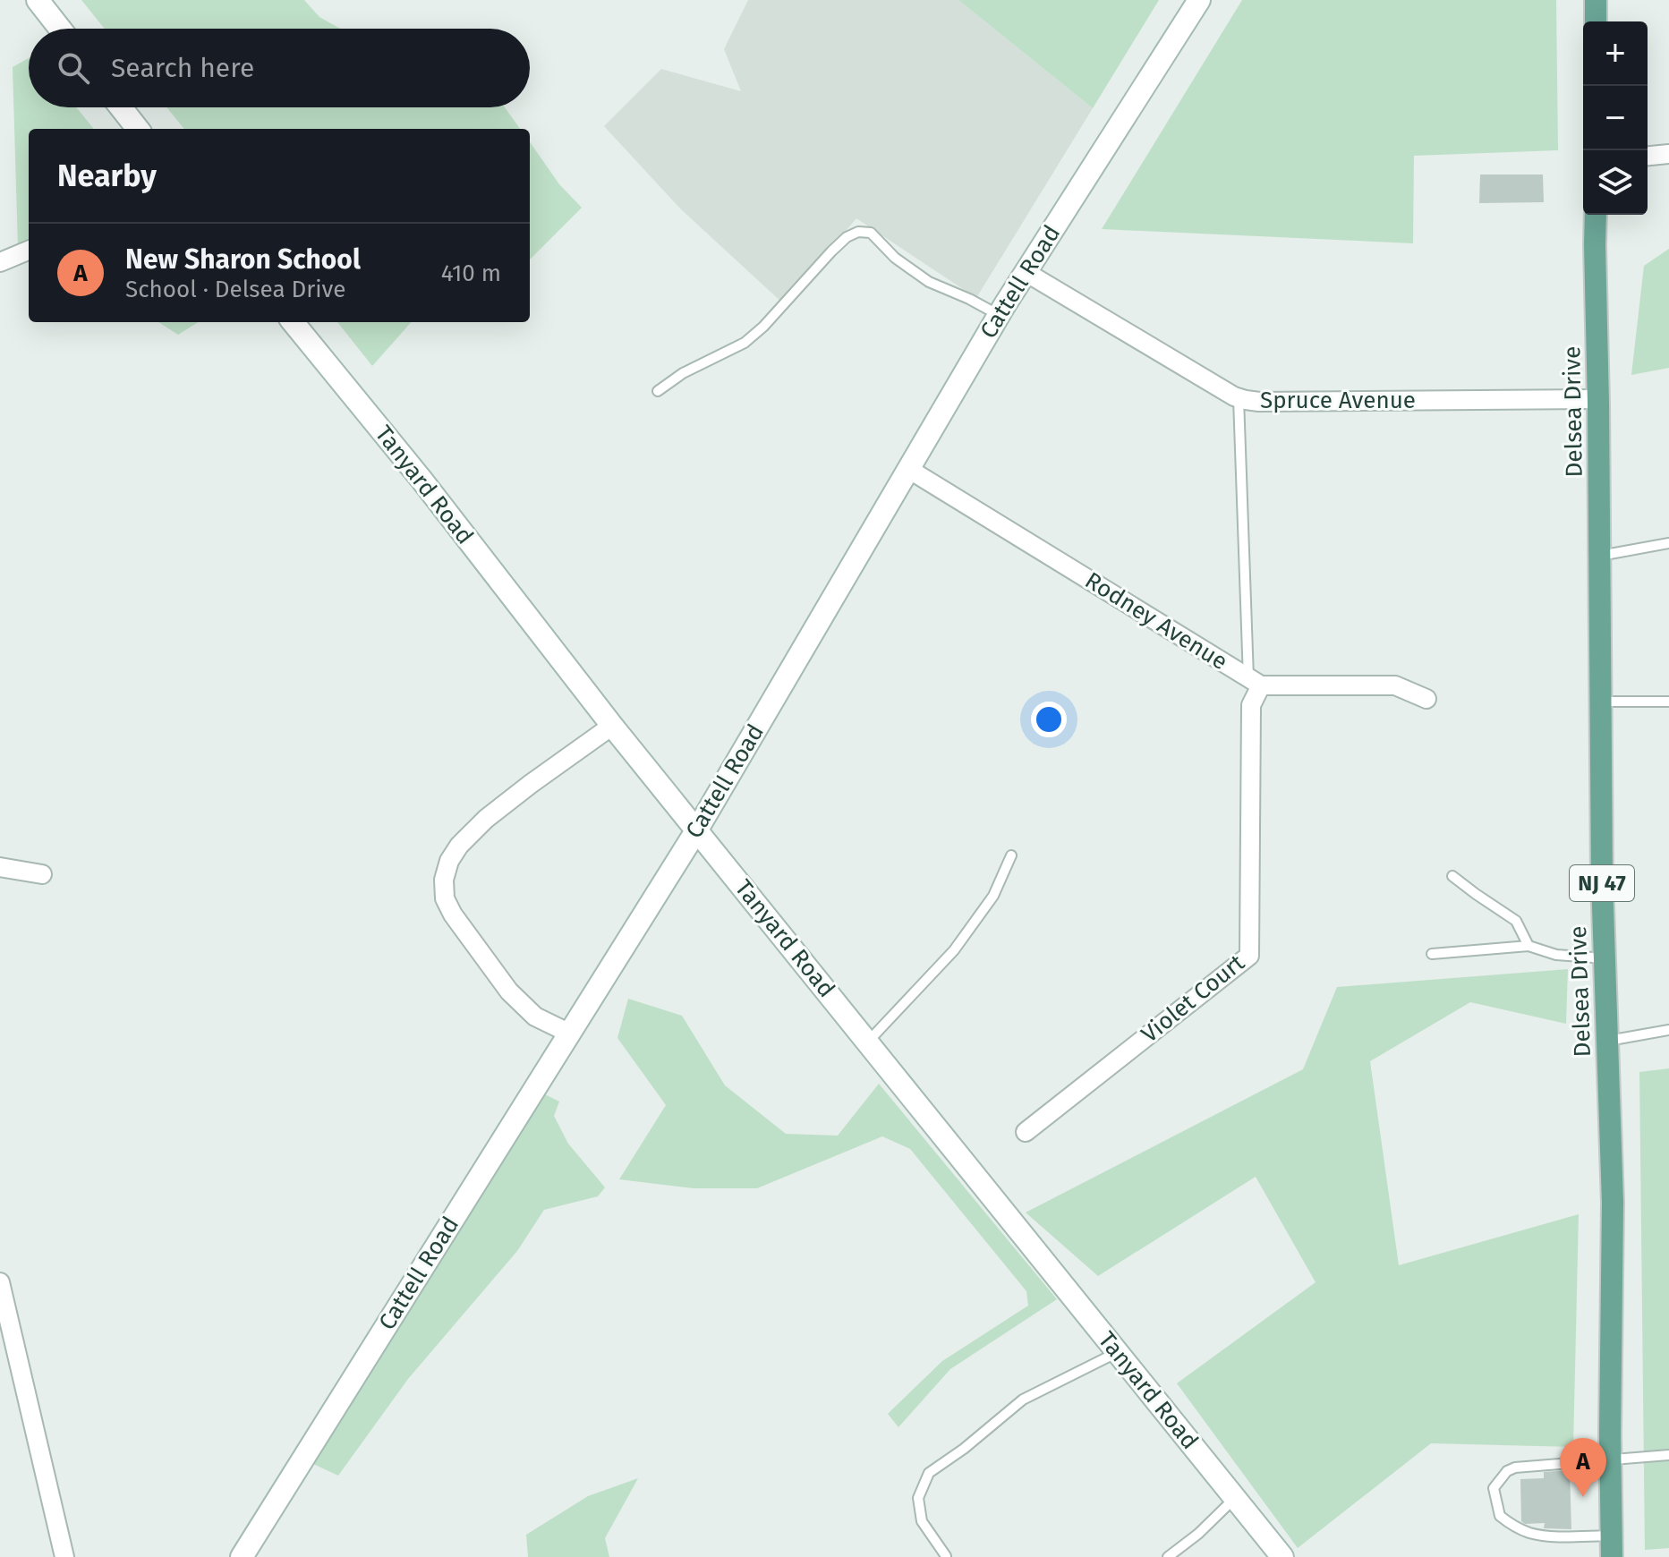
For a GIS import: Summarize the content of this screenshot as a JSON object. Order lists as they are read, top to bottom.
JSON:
{
  "streets": {
    "main road": ["Delsea Drive", "NJ 47"],
    "street": [
      "Cattell Road",
      "Spruce Avenue",
      "Tanyard Road",
      "Rodney Avenue",
      "Violet Court"
    ]
  },
  "crossings": [
    ["Cattell Road", "Spruce Avenue"],
    ["Cattell Road", "Tanyard Road"],
    ["Cattell Road", "Rodney Avenue"],
    ["Spruce Avenue", "Delsea Drive"],
    ["Rodney Avenue", "Violet Court"]
  ],
  "page": {
    "map_buttons": ["+", "−"],
    "search": "Search here",
    "heading": "Nearby",
    "list": [
      {
        "mark": "A",
        "name": "New Sharon School",
        "note": "School · Delsea Drive",
        "value": "410 m"
      }
    ],
    "pins": "A"
  }
}
